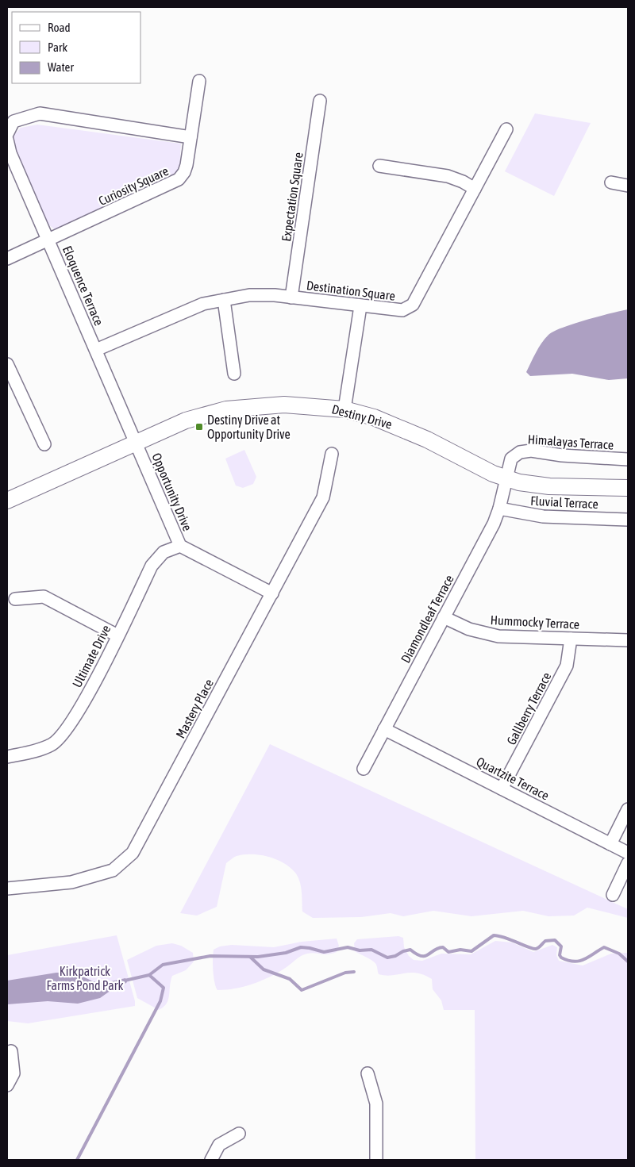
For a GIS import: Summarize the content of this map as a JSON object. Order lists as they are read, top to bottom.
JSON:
{
  "streets": {
    "street": [
      "Curiosity Square",
      "Expectation Square",
      "Eloquence Terrace",
      "Destination Square",
      "Destiny Drive",
      "Himalayas Terrace",
      "Opportunity Drive",
      "Fluvial Terrace",
      "Diamondleaf Terrace",
      "Hummocky Terrace",
      "Ultimate Drive",
      "Mastery Place",
      "Gallberry Terrace",
      "Quartzite Terrace"
    ]
  },
  "crossings": [
    ["Curiosity Square", "Eloquence Terrace"],
    ["Expectation Square", "Destination Square"],
    ["Eloquence Terrace", "Destination Square"],
    ["Eloquence Terrace", "Destiny Drive"],
    ["Eloquence Terrace", "Opportunity Drive"],
    ["Destiny Drive", "Himalayas Terrace"],
    ["Destiny Drive", "Opportunity Drive"],
    ["Destiny Drive", "Diamondleaf Terrace"],
    ["Himalayas Terrace", "Diamondleaf Terrace"],
    ["Opportunity Drive", "Ultimate Drive"],
    ["Opportunity Drive", "Mastery Place"],
    ["Fluvial Terrace", "Diamondleaf Terrace"],
    ["Diamondleaf Terrace", "Hummocky Terrace"],
    ["Diamondleaf Terrace", "Quartzite Terrace"],
    ["Hummocky Terrace", "Gallberry Terrace"],
    ["Gallberry Terrace", "Quartzite Terrace"]
  ],
  "parks": ["Kirkpatrick Farms Pond Park"],
  "places": {
    "transit": ["Destiny Drive at Opportunity Drive"]
  },
  "legend": ["Road", "Park", "Water"]
}
